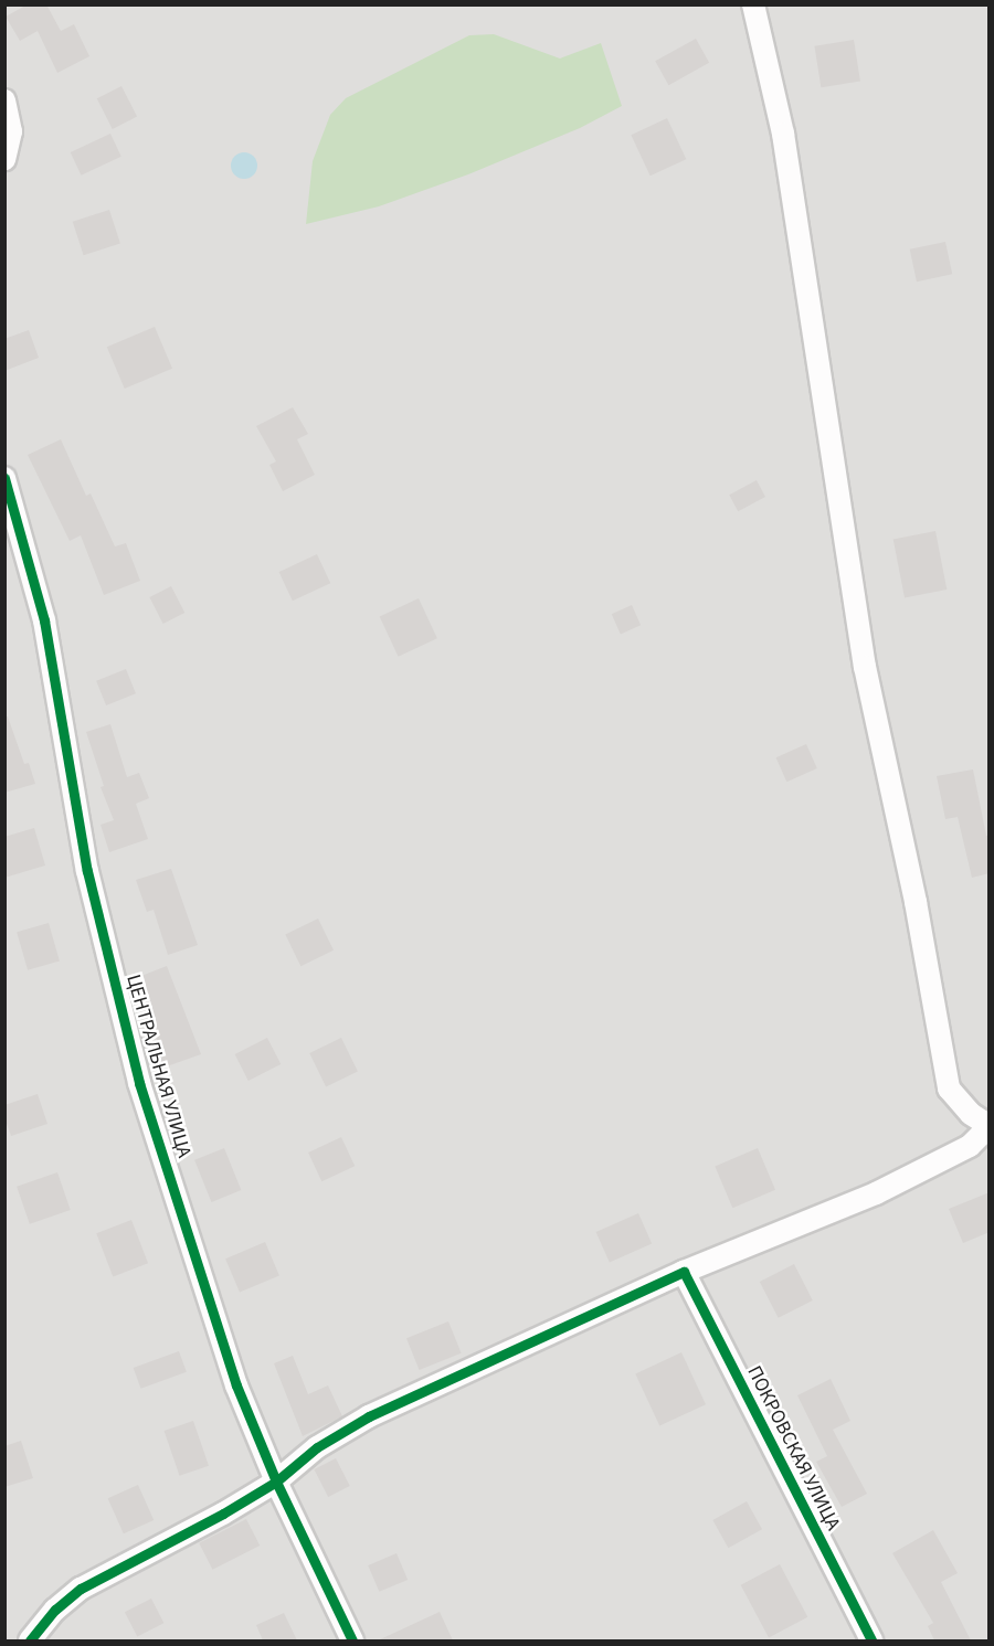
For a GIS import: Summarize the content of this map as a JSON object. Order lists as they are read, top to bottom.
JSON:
{
  "streets": {
    "street": ["ЦЕНТРАЛЬНАЯ УЛИЦА", "ПОКРОВСКАЯ УЛИЦА"]
  }
}
